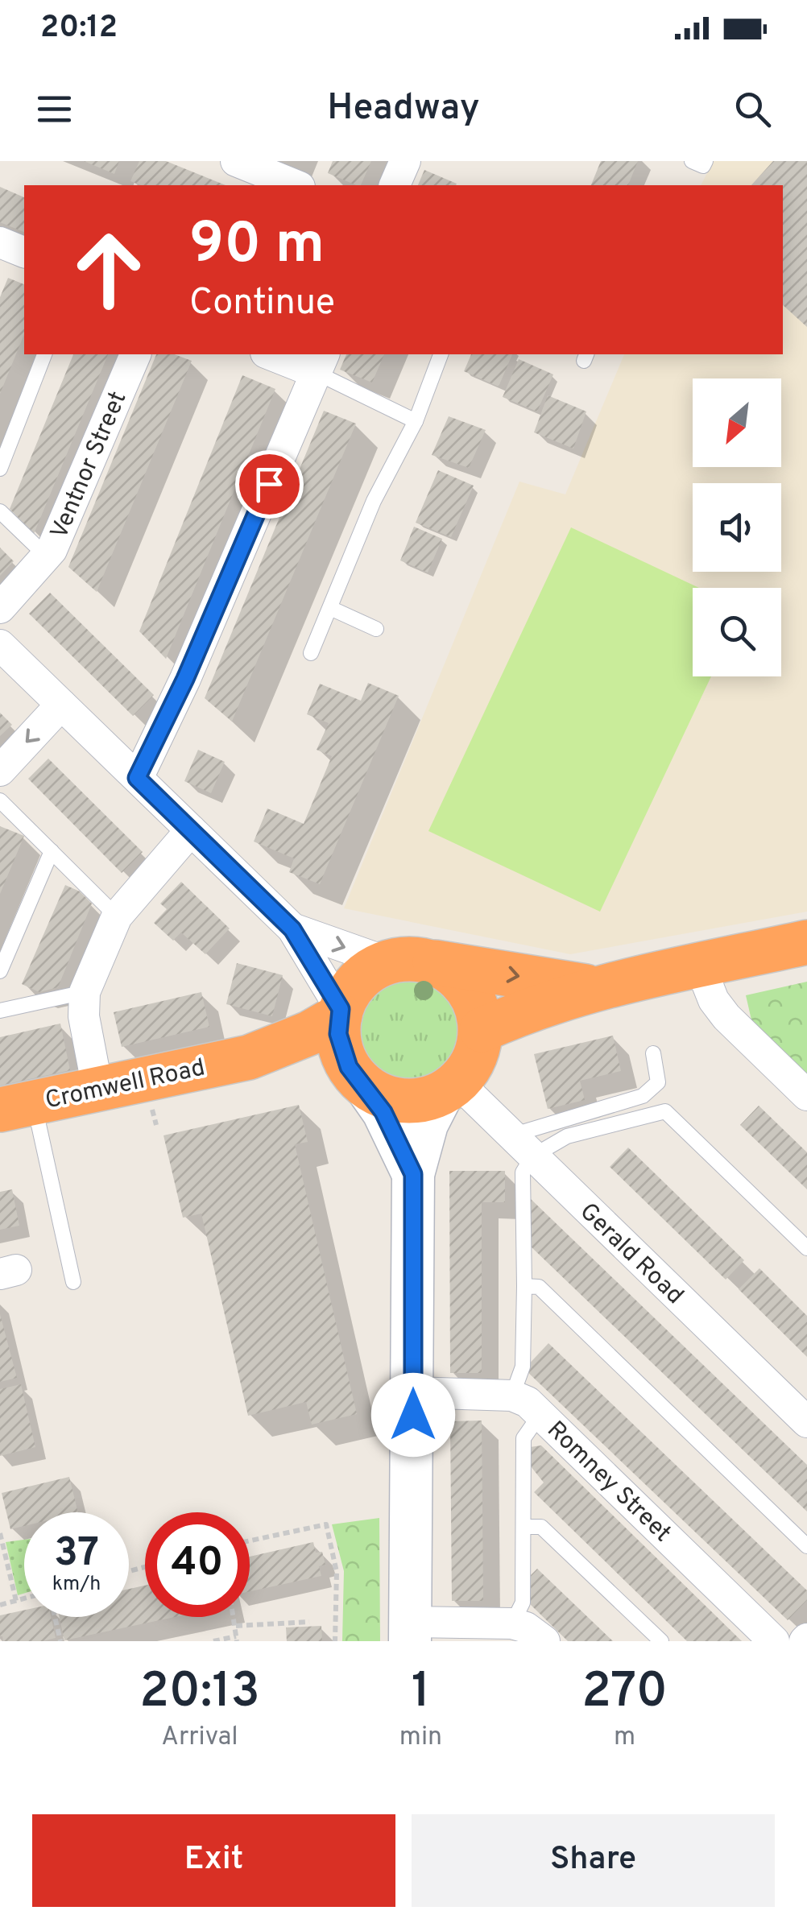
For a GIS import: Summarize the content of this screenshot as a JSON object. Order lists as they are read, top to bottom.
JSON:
{
  "streets": {
    "highway": ["Cromwell Road"],
    "street": ["Ventnor Street", "Gerald Road", "Romney Street"]
  },
  "crossings": [
    ["Cromwell Road", "Gerald Road"]
  ],
  "north": "bottom left",
  "page": {
    "status": "20:12",
    "header": "Headway",
    "turn": ["90 m", "Continue"],
    "speed": "37 km/h",
    "limit": "40",
    "eta": [
      "20:13",
      "Arrival",
      "1",
      "min",
      "270",
      "m"
    ],
    "buttons": ["Exit", "Share"]
  }
}
